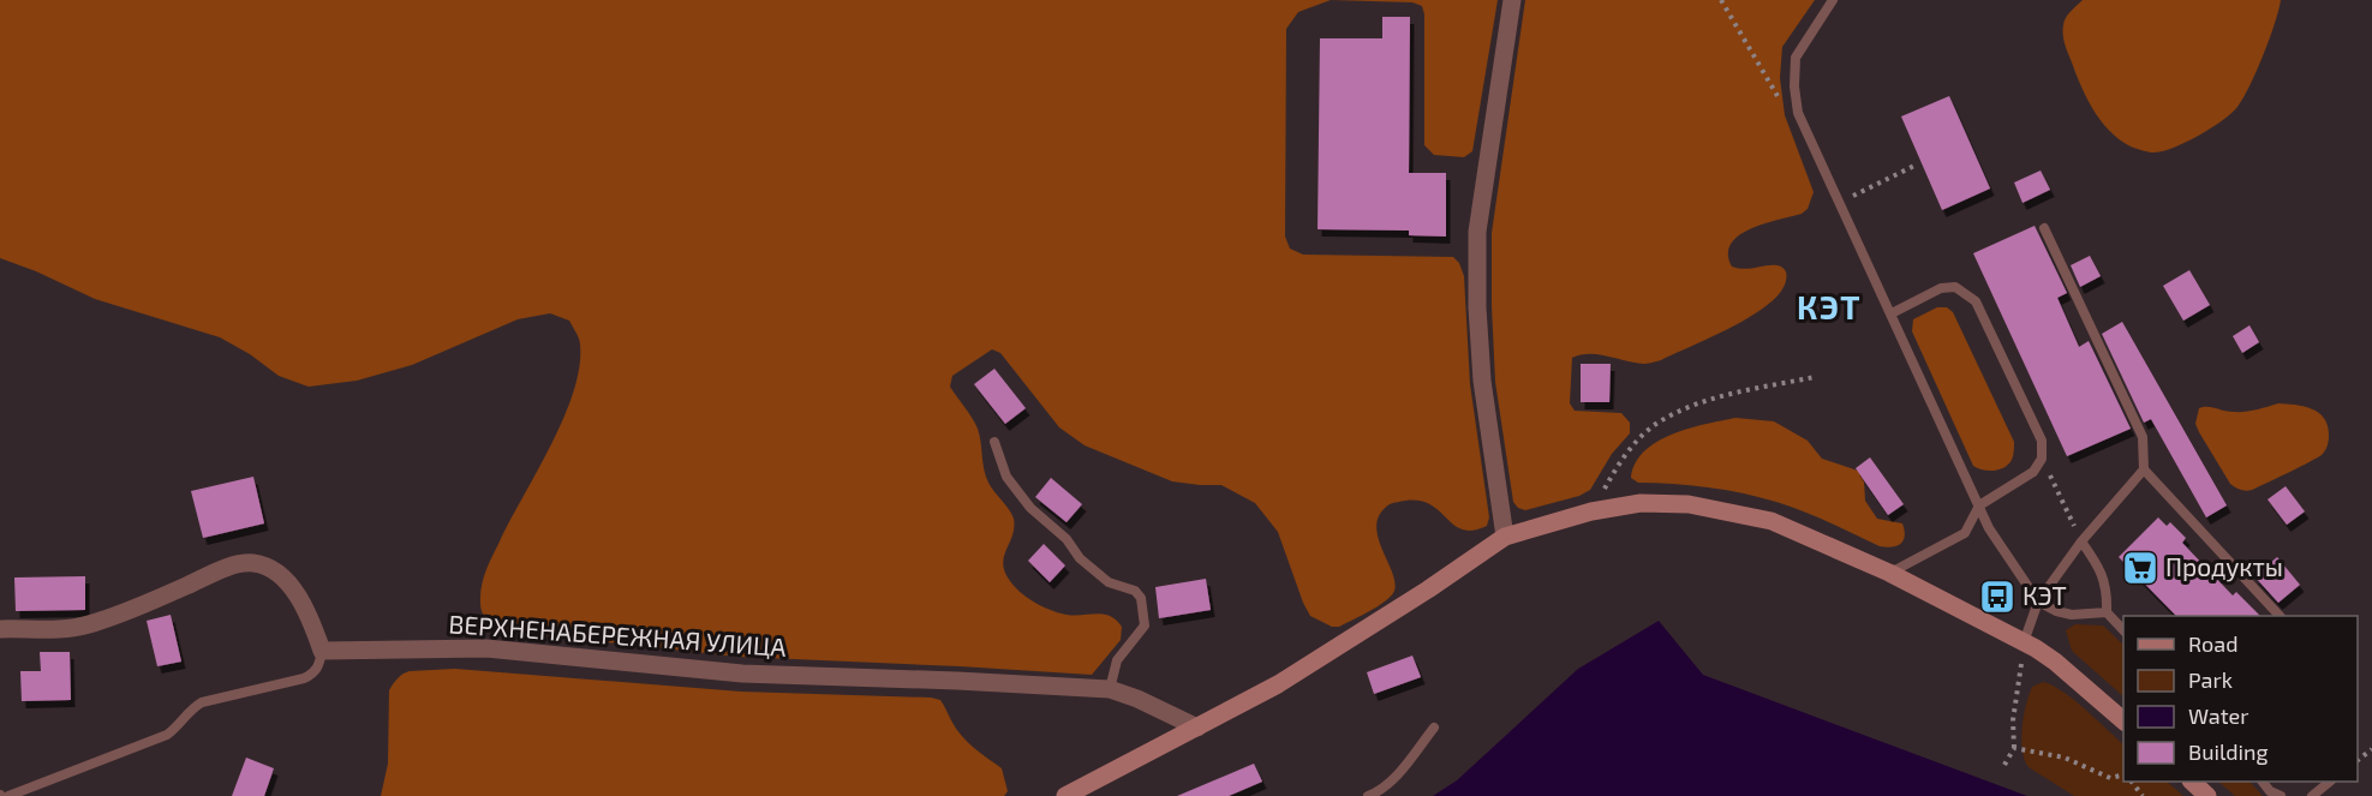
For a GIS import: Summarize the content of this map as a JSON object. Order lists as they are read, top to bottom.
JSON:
{
  "streets": {
    "street": ["ВЕРХНЕНАБЕРЕЖНАЯ УЛИЦА"]
  },
  "districts": ["КЭТ"],
  "places": {
    "supermarket": ["Продукты"],
    "bus stop": ["КЭТ"]
  },
  "legend": [
    "Road",
    "Park",
    "Water",
    "Building"
  ]
}
